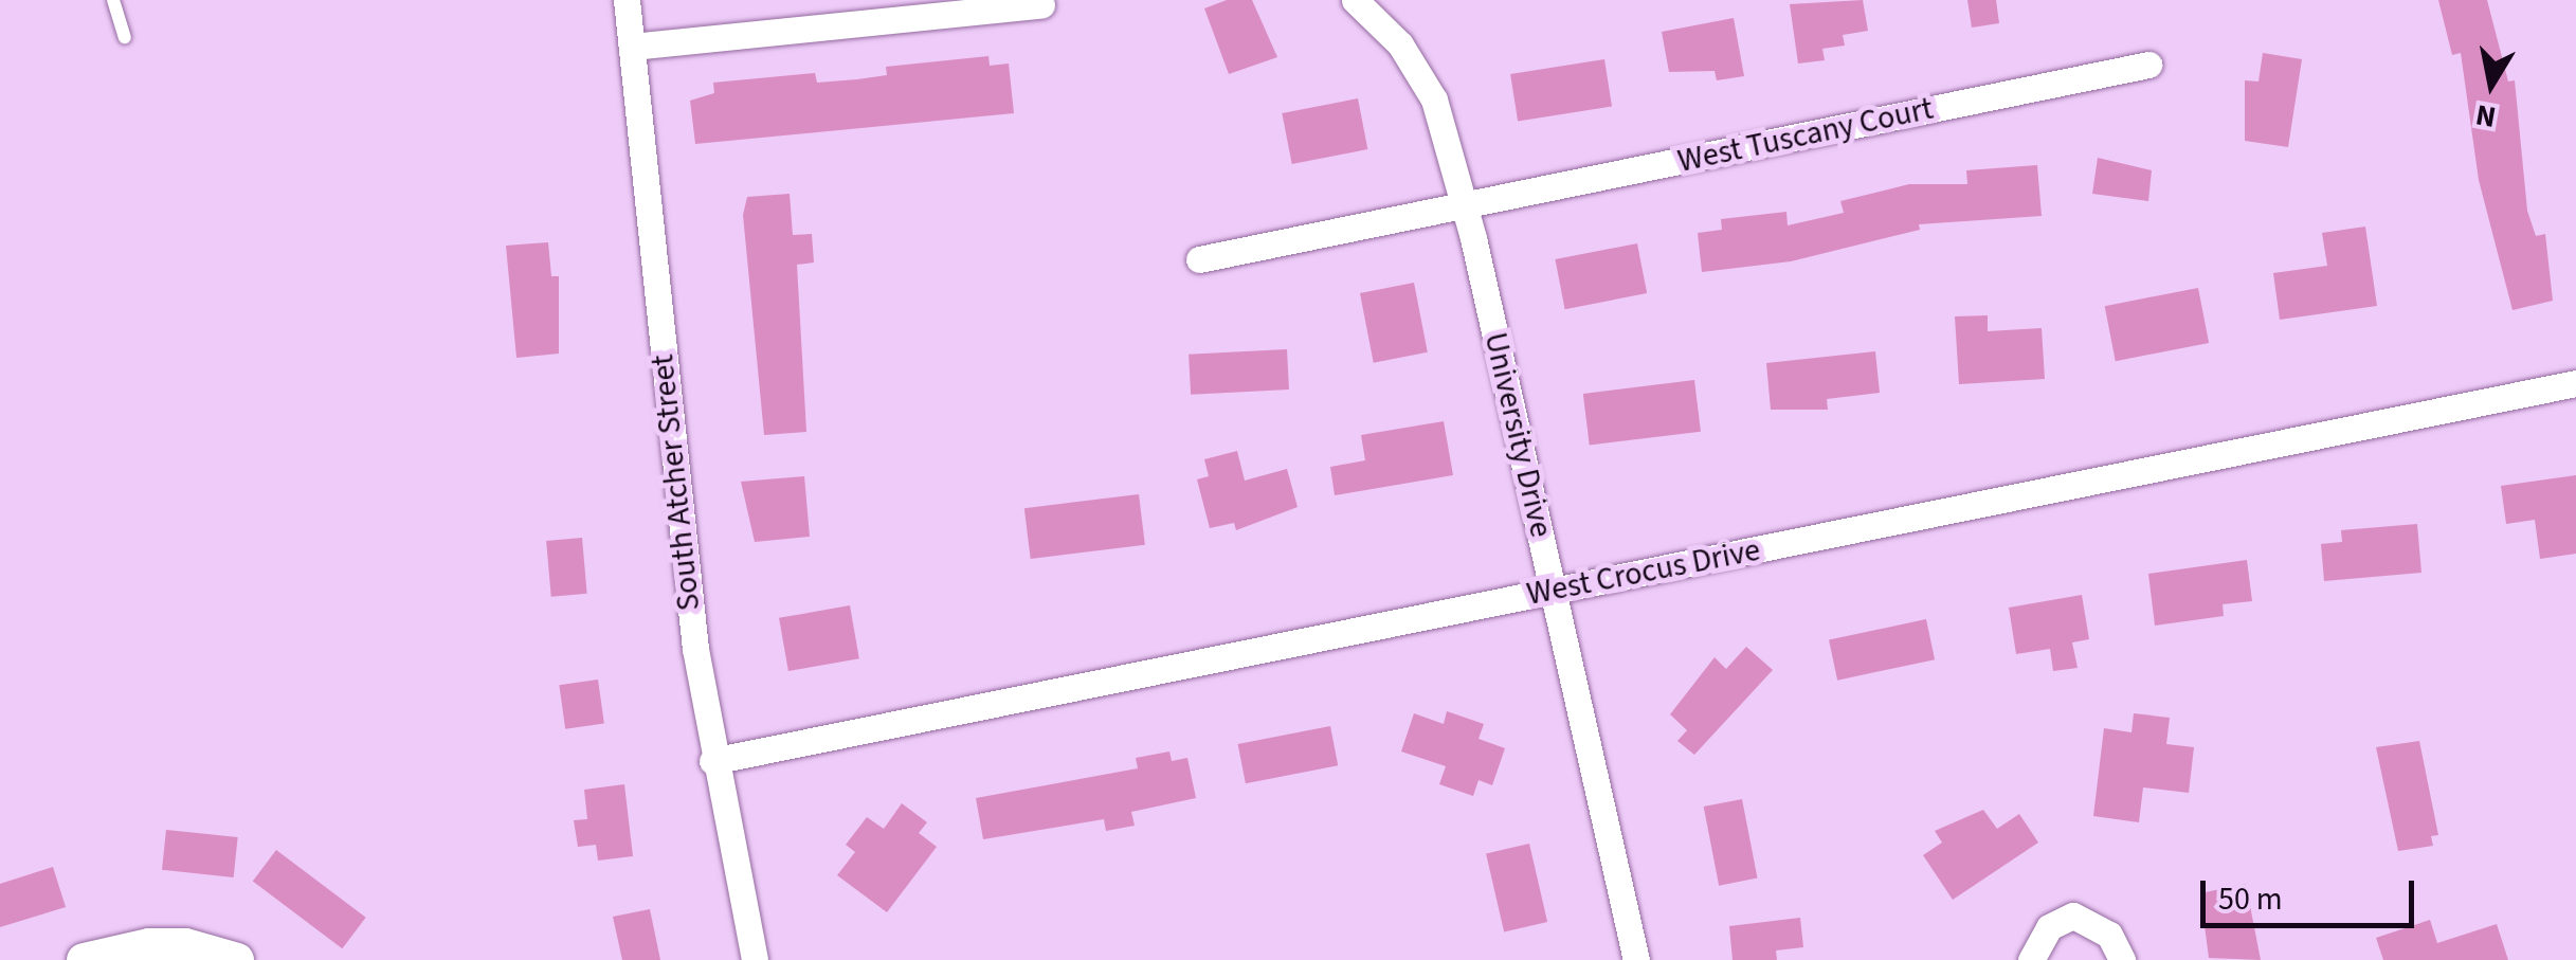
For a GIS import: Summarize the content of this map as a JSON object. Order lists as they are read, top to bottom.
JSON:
{
  "streets": {
    "street": [
      "West Tuscany Court",
      "University Drive",
      "South Atcher Street",
      "West Crocus Drive"
    ]
  },
  "crossings": [
    ["West Tuscany Court", "University Drive"],
    ["University Drive", "West Crocus Drive"],
    ["South Atcher Street", "West Crocus Drive"]
  ],
  "scale_bar": "50 m",
  "north": "bottom"
}
